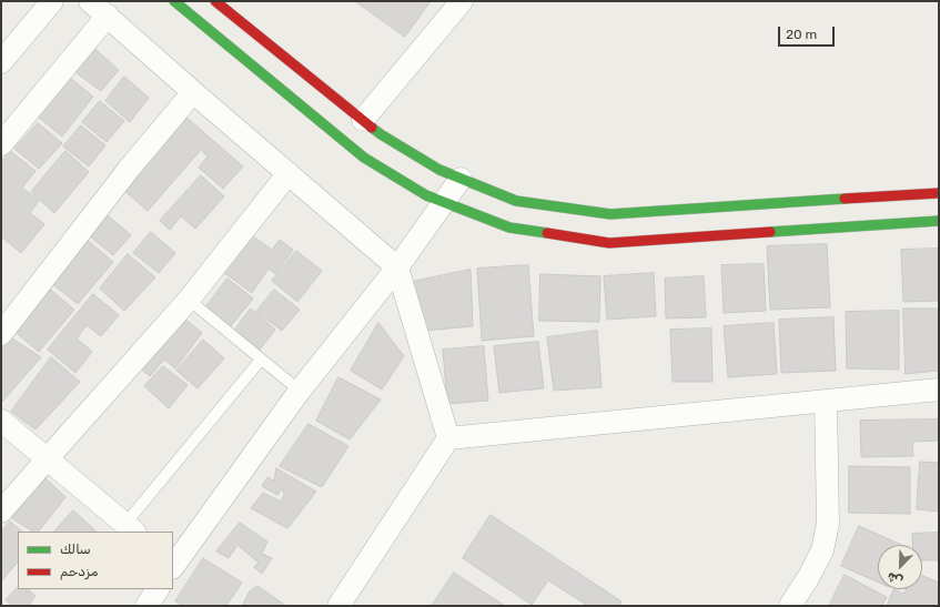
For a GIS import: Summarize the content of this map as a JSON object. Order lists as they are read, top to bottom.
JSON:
{
  "legend": ["سالك", "مزدحم"],
  "scale_bar": "20 m",
  "north": "bottom left"
}
